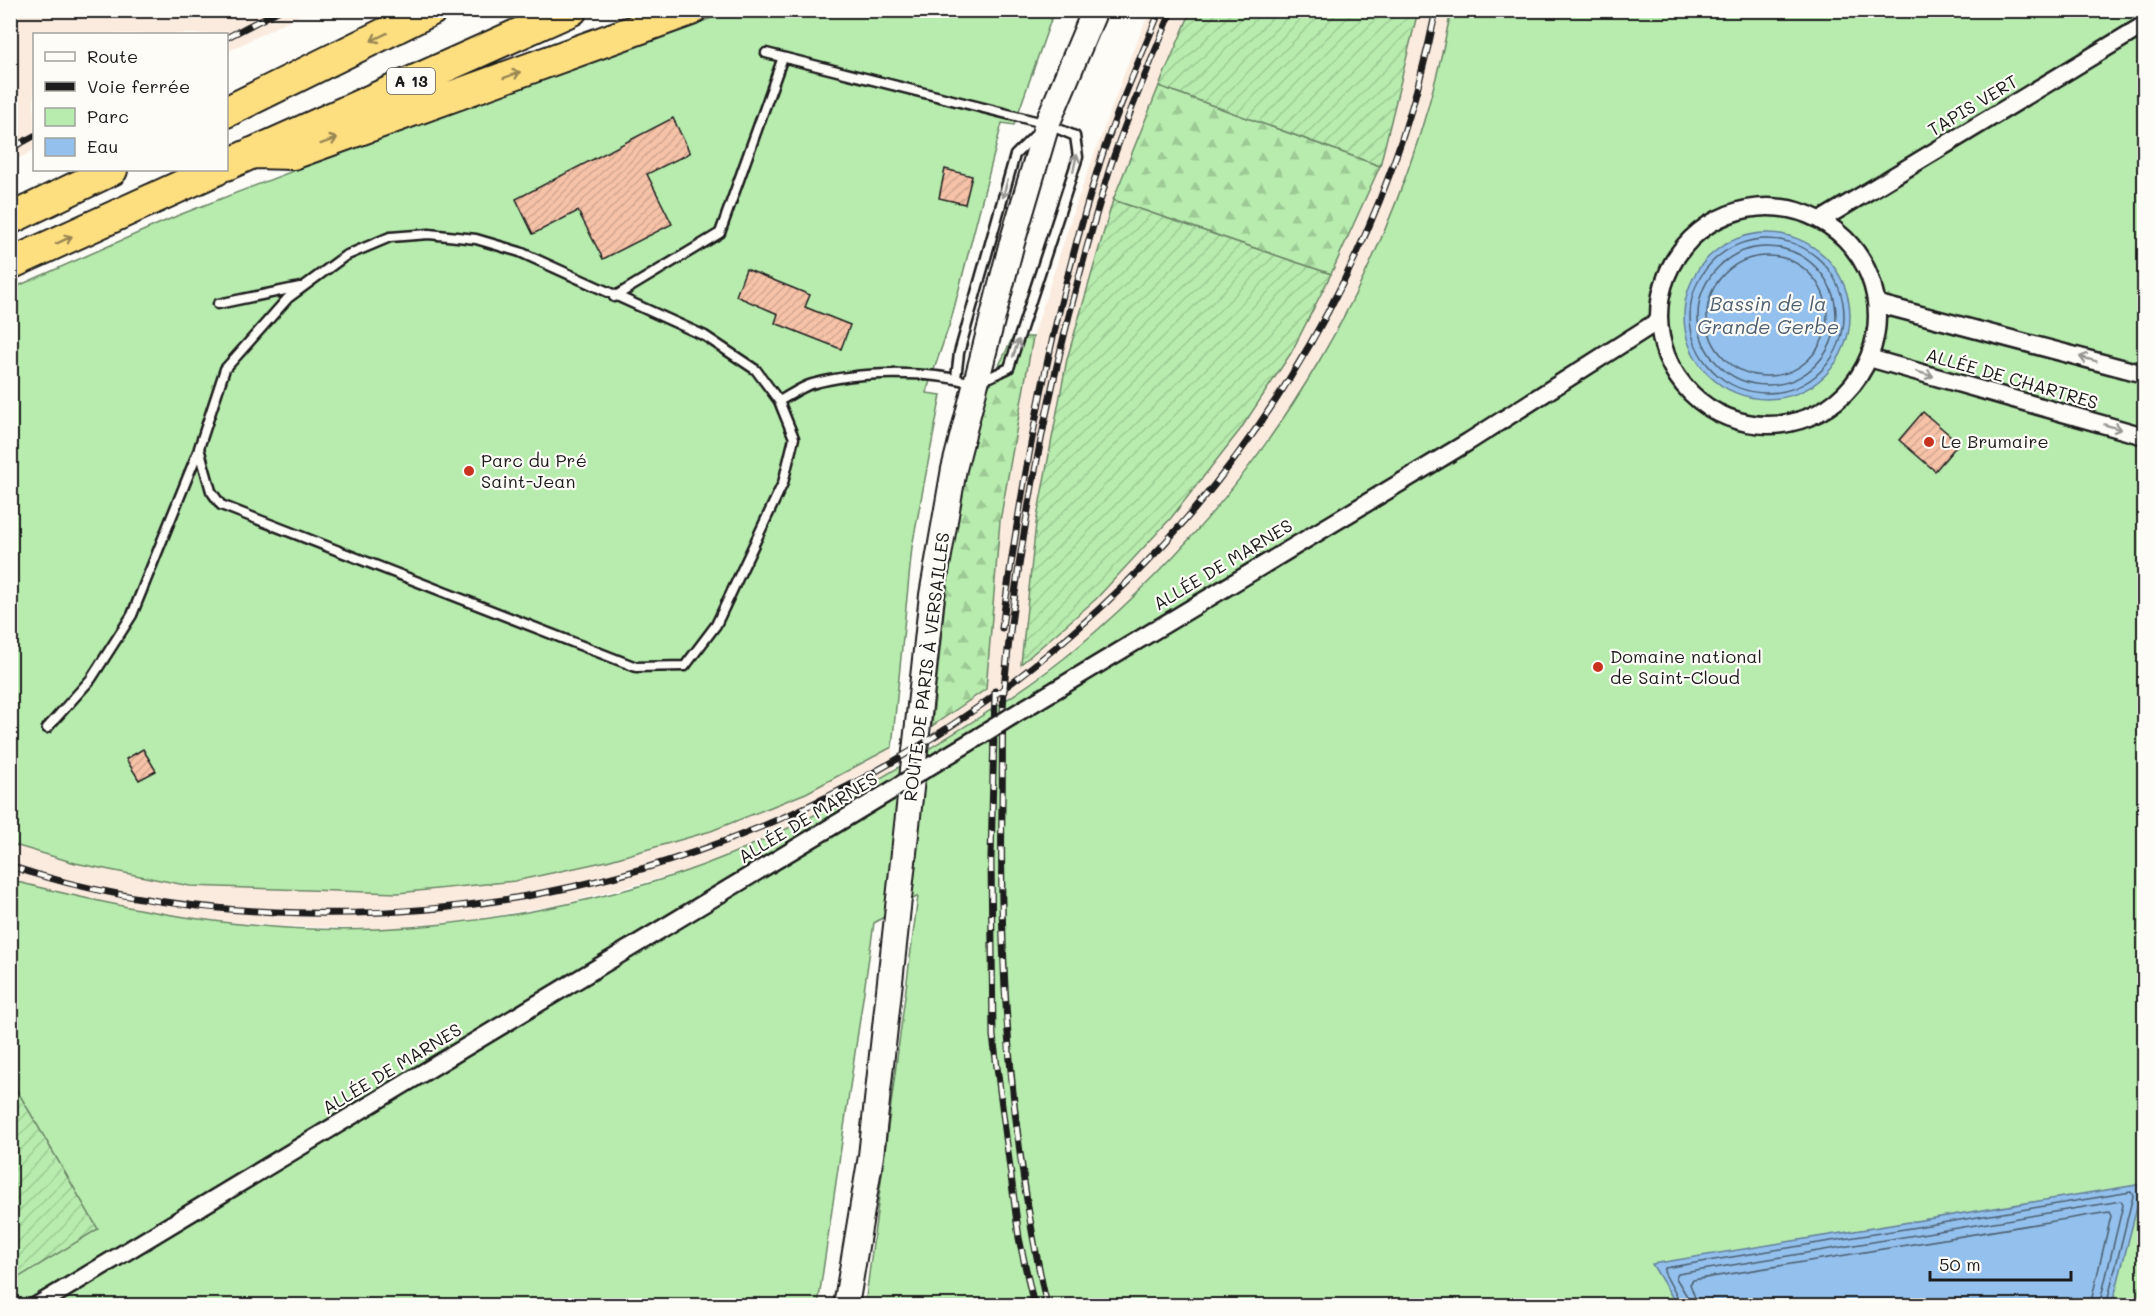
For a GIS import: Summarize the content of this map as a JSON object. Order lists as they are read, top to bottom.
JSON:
{
  "streets": {
    "highway": ["A 13"],
    "main road": ["ROUTE DE PARIS À VERSAILLES"],
    "street": ["TAPIS VERT", "ALLÉE DE CHARTRES", "ALLÉE DE MARNES"]
  },
  "water": ["Bassin de la Grande Gerbe"],
  "places": ["Le Brumaire", "Parc du Pré Saint-Jean", "Domaine national de Saint-Cloud"],
  "legend": [
    "Route",
    "Voie ferrée",
    "Parc",
    "Eau"
  ],
  "scale_bar": "50 m"
}
